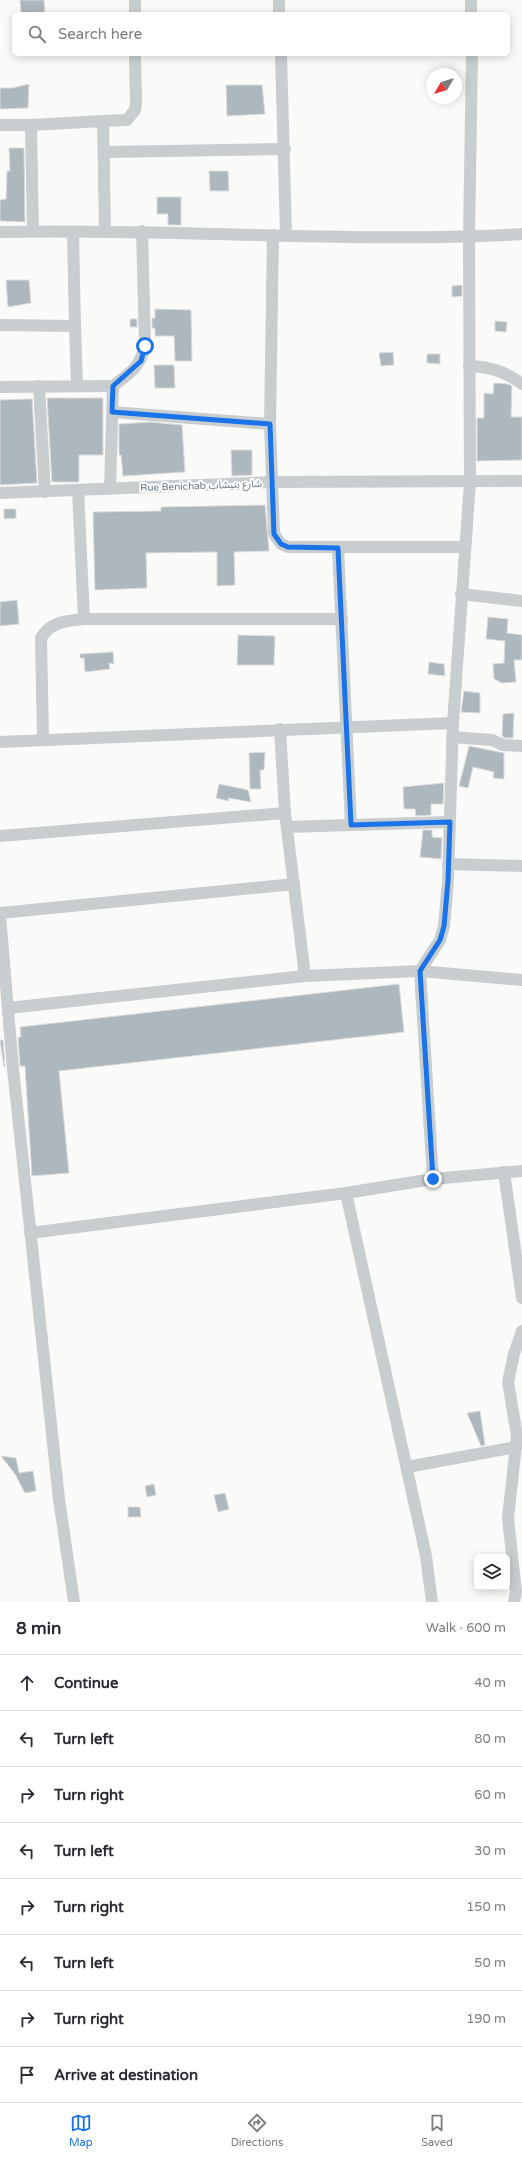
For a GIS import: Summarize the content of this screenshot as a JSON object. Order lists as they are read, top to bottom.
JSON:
{
  "streets": {
    "street": ["Rue Benichab شارع بنيشاب"]
  },
  "north": "bottom left",
  "page": {
    "search": "Search here",
    "heading": ["8 min", "Walk · 600 m"],
    "list": [
      ["Continue", "40 m"],
      ["Turn left", "80 m"],
      ["Turn right", "60 m"],
      ["Turn left", "30 m"],
      ["Turn right", "150 m"],
      ["Turn left", "50 m"],
      ["Turn right", "190 m"],
      "Arrive at destination"
    ],
    "nav": ["Map", "Directions", "Saved"]
  }
}
